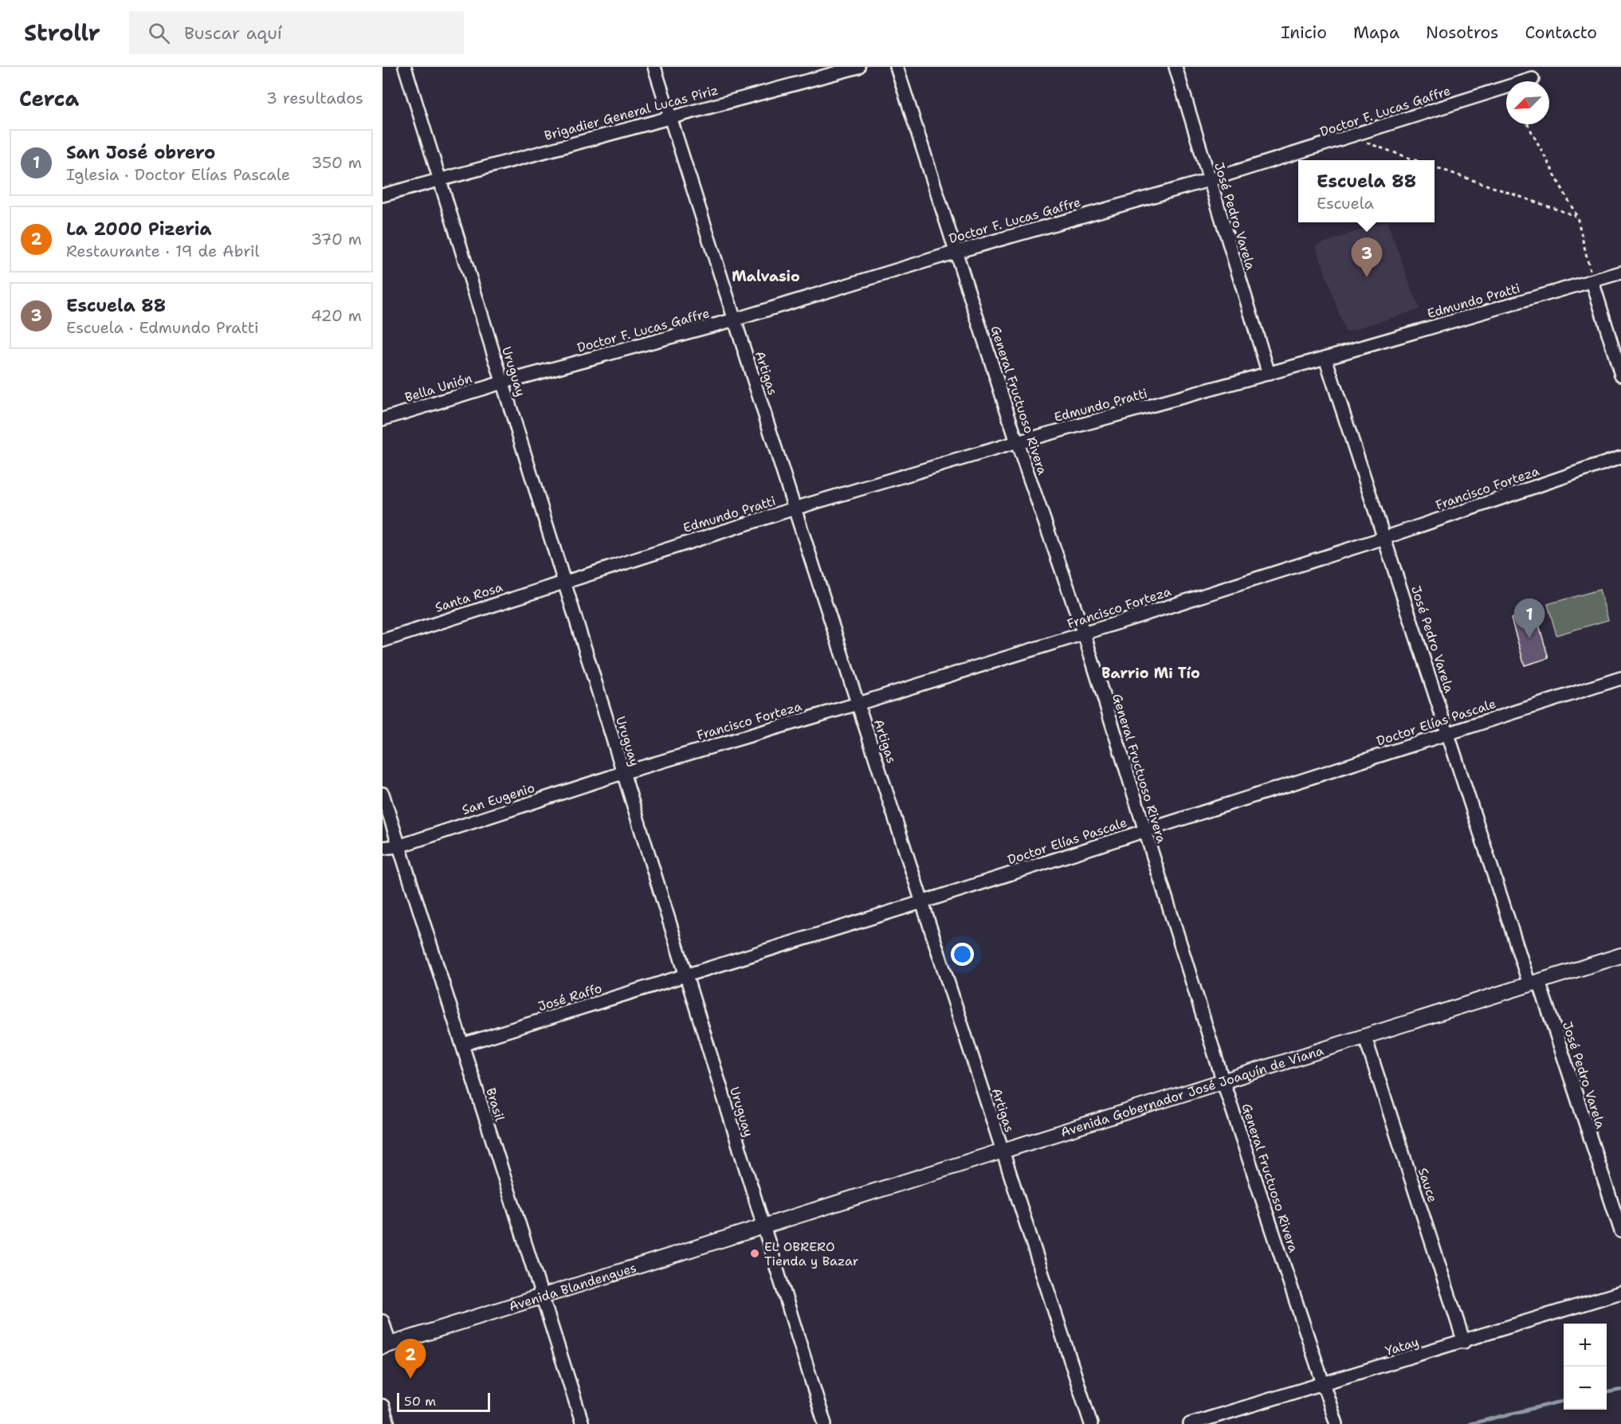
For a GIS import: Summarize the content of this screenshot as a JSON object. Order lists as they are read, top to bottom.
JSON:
{
  "streets": {
    "street": [
      "Doctor F. Lucas Gaffre",
      "Brigadier General Lucas Piriz",
      "José Pedro Varela",
      "Edmundo Pratti",
      "Uruguay",
      "Artigas",
      "Bella Unión",
      "General Fructuoso Rivera",
      "Francisco Forteza",
      "Santa Rosa",
      "Doctor Elías Pascale",
      "San Eugenio",
      "José Raffo",
      "Avenida Gobernador José Joaquín de Viana",
      "Brasil",
      "Sauce",
      "Avenida Blandengues",
      "Yatay"
    ]
  },
  "crossings": [
    ["Doctor F. Lucas Gaffre", "José Pedro Varela"],
    ["Doctor F. Lucas Gaffre", "Uruguay"],
    ["Doctor F. Lucas Gaffre", "Artigas"],
    ["Doctor F. Lucas Gaffre", "Bella Unión"],
    ["Doctor F. Lucas Gaffre", "General Fructuoso Rivera"],
    ["Brigadier General Lucas Piriz", "Uruguay"],
    ["Brigadier General Lucas Piriz", "Artigas"],
    ["José Pedro Varela", "Edmundo Pratti"],
    ["José Pedro Varela", "Francisco Forteza"],
    ["José Pedro Varela", "Doctor Elías Pascale"],
    ["José Pedro Varela", "Avenida Gobernador José Joaquín de Viana"],
    ["Edmundo Pratti", "Uruguay"],
    ["Edmundo Pratti", "Artigas"],
    ["Edmundo Pratti", "General Fructuoso Rivera"],
    ["Edmundo Pratti", "Santa Rosa"],
    ["Uruguay", "Bella Unión"],
    ["Uruguay", "Francisco Forteza"],
    ["Uruguay", "Santa Rosa"],
    ["Uruguay", "Doctor Elías Pascale"],
    ["Uruguay", "San Eugenio"],
    ["Uruguay", "José Raffo"],
    ["Uruguay", "Avenida Gobernador José Joaquín de Viana"],
    ["Uruguay", "Avenida Blandengues"],
    ["Artigas", "Francisco Forteza"],
    ["Artigas", "Doctor Elías Pascale"],
    ["Artigas", "Avenida Gobernador José Joaquín de Viana"],
    ["General Fructuoso Rivera", "Francisco Forteza"],
    ["General Fructuoso Rivera", "Doctor Elías Pascale"],
    ["General Fructuoso Rivera", "Avenida Gobernador José Joaquín de Viana"],
    ["General Fructuoso Rivera", "Yatay"],
    ["Francisco Forteza", "San Eugenio"],
    ["Doctor Elías Pascale", "José Raffo"],
    ["San Eugenio", "Brasil"],
    ["José Raffo", "Brasil"],
    ["Avenida Gobernador José Joaquín de Viana", "Sauce"],
    ["Avenida Gobernador José Joaquín de Viana", "Avenida Blandengues"],
    ["Brasil", "Avenida Blandengues"],
    ["Sauce", "Yatay"]
  ],
  "districts": ["Malvasio", "Barrio Mi Tío"],
  "places": ["EL OBRERO Tienda y Bazar"],
  "scale_bar": "50 m",
  "north": "bottom left",
  "page": {
    "header": "Strollr",
    "search": "Buscar aquí",
    "nav": [
      "Inicio",
      "Mapa",
      "Nosotros",
      "Contacto"
    ],
    "heading": ["Cerca", "3 resultados"],
    "list": [
      {
        "mark": "1",
        "name": "San José obrero",
        "note": "Iglesia · Doctor Elías Pascale",
        "value": "350 m"
      },
      {
        "mark": "2",
        "name": "La 2000 Pizeria",
        "note": "Restaurante · 19 de Abril",
        "value": "370 m"
      },
      {
        "mark": "3",
        "name": "Escuela 88",
        "note": "Escuela · Edmundo Pratti",
        "value": "420 m"
      }
    ],
    "popup": ["Escuela 88", "Escuela"],
    "pins": ["3", "1", "2"],
    "map_buttons": ["+", "−"],
    "scale": "50 m"
  }
}
